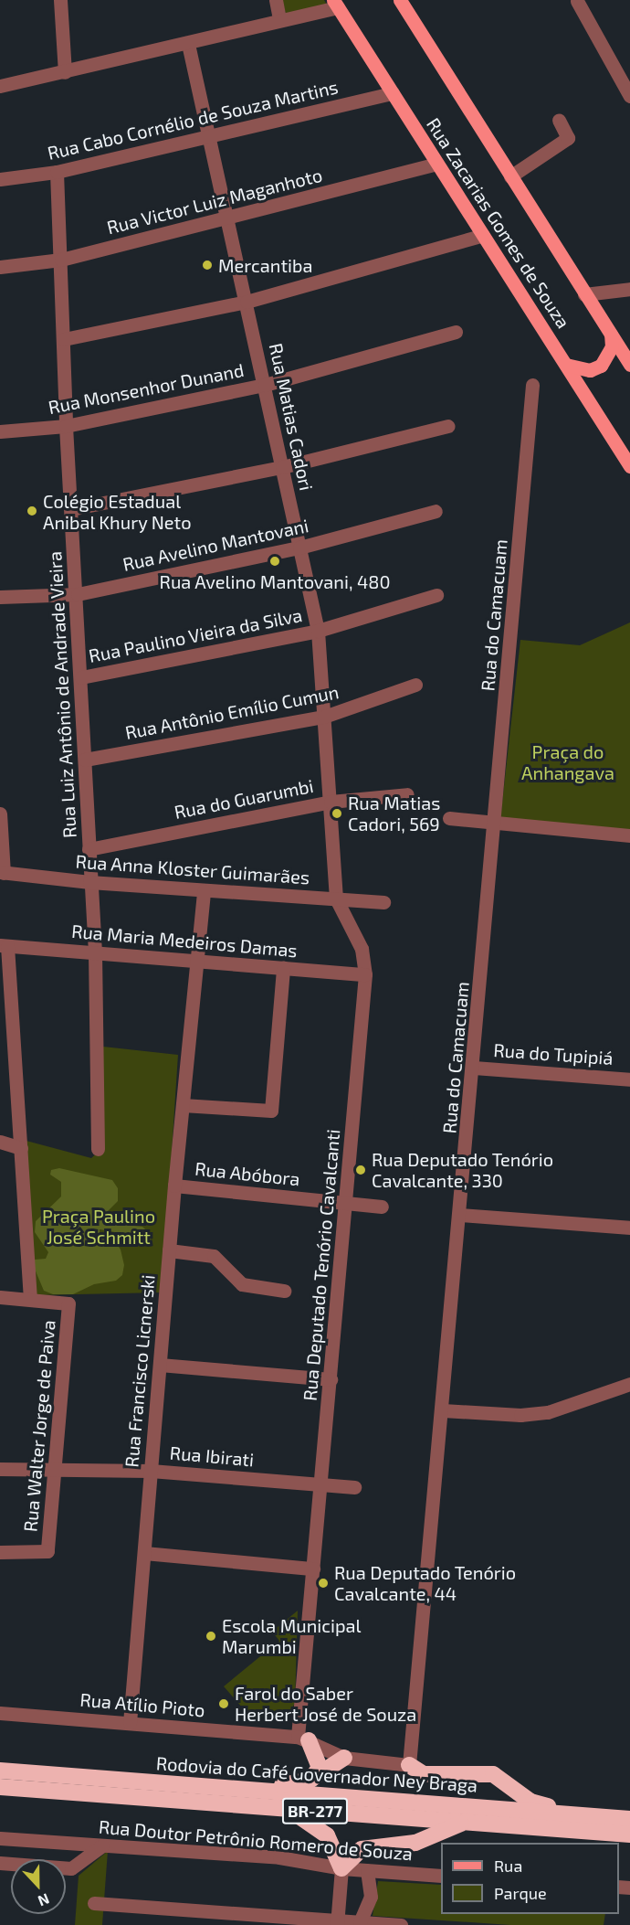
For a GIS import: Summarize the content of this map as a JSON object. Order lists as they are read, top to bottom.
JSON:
{
  "streets": {
    "highway": ["Rodovia do Café Governador Ney Braga", "BR-277"],
    "main road": ["Rua Zacarias Gomes de Souza"],
    "street": [
      "Rua Cabo Cornélio de Souza Martins",
      "Rua Victor Luiz Maganhoto",
      "Rua Monsenhor Dunand",
      "Rua Matias Cadori",
      "Rua Avelino Mantovani",
      "Rua do Camacuam",
      "Rua Paulino Vieira da Silva",
      "Rua Luiz Antônio de Andrade Vieira",
      "Rua Antônio Emílio Cumun",
      "Rua do Guarumbi",
      "Rua Anna Kloster Guimarães",
      "Rua Maria Medeiros Damas",
      "Rua do Tupipiá",
      "Rua Abóbora",
      "Rua Deputado Tenório Cavalcanti",
      "Rua Francisco Licnerski",
      "Rua Walter Jorge de Paiva",
      "Rua Ibirati",
      "Rua Atílio Pioto",
      "Rua Doutor Petrônio Romero de Souza"
    ]
  },
  "crossings": [
    ["Rua Cabo Cornélio de Souza Martins", "Rua Zacarias Gomes de Souza"],
    ["Rua Cabo Cornélio de Souza Martins", "Rua Matias Cadori"],
    ["Rua Cabo Cornélio de Souza Martins", "Rua Luiz Antônio de Andrade Vieira"],
    ["Rua Victor Luiz Maganhoto", "Rua Zacarias Gomes de Souza"],
    ["Rua Victor Luiz Maganhoto", "Rua Matias Cadori"],
    ["Rua Victor Luiz Maganhoto", "Rua Luiz Antônio de Andrade Vieira"],
    ["Rua Monsenhor Dunand", "Rua Matias Cadori"],
    ["Rua Monsenhor Dunand", "Rua Luiz Antônio de Andrade Vieira"],
    ["Rua Matias Cadori", "Rua Avelino Mantovani"],
    ["Rua Matias Cadori", "Rua Paulino Vieira da Silva"],
    ["Rua Matias Cadori", "Rua Antônio Emílio Cumun"],
    ["Rua Matias Cadori", "Rua do Guarumbi"],
    ["Rua Matias Cadori", "Rua Deputado Tenório Cavalcanti"],
    ["Rua Avelino Mantovani", "Rua Luiz Antônio de Andrade Vieira"],
    ["Rua do Camacuam", "Rua do Tupipiá"],
    ["Rua do Camacuam", "Rua Atílio Pioto"],
    ["Rua Paulino Vieira da Silva", "Rua Luiz Antônio de Andrade Vieira"],
    ["Rua Luiz Antônio de Andrade Vieira", "Rua Antônio Emílio Cumun"],
    ["Rua Luiz Antônio de Andrade Vieira", "Rua do Guarumbi"],
    ["Rua Luiz Antônio de Andrade Vieira", "Rua Anna Kloster Guimarães"],
    ["Rua Luiz Antônio de Andrade Vieira", "Rua Maria Medeiros Damas"],
    ["Rua do Guarumbi", "Rua Deputado Tenório Cavalcanti"],
    ["Rua Anna Kloster Guimarães", "Rua Deputado Tenório Cavalcanti"],
    ["Rua Anna Kloster Guimarães", "Rua Francisco Licnerski"],
    ["Rua Maria Medeiros Damas", "Rua Deputado Tenório Cavalcanti"],
    ["Rua Maria Medeiros Damas", "Rua Francisco Licnerski"],
    ["Rua Abóbora", "Rua Deputado Tenório Cavalcanti"],
    ["Rua Abóbora", "Rua Francisco Licnerski"],
    ["Rua Deputado Tenório Cavalcanti", "Rua Ibirati"],
    ["Rua Deputado Tenório Cavalcanti", "Rua Atílio Pioto"],
    ["Rua Francisco Licnerski", "Rua Ibirati"],
    ["Rua Francisco Licnerski", "Rua Atílio Pioto"],
    ["Rua Walter Jorge de Paiva", "Rua Ibirati"]
  ],
  "parks": ["Praça do Anhangava", "Praça Paulino José Schmitt"],
  "places": [
    "Mercantiba",
    "Colégio Estadual Anibal Khury Neto",
    "Rua Avelino Mantovani, 480",
    "Rua Matias Cadori, 569",
    "Rua Deputado Tenório Cavalcante, 330",
    "Rua Deputado Tenório Cavalcante, 44",
    "Escola Municipal Marumbi",
    "Farol do Saber Herbert José de Souza"
  ],
  "legend": ["Rua", "Parque"],
  "north": "bottom"
}
